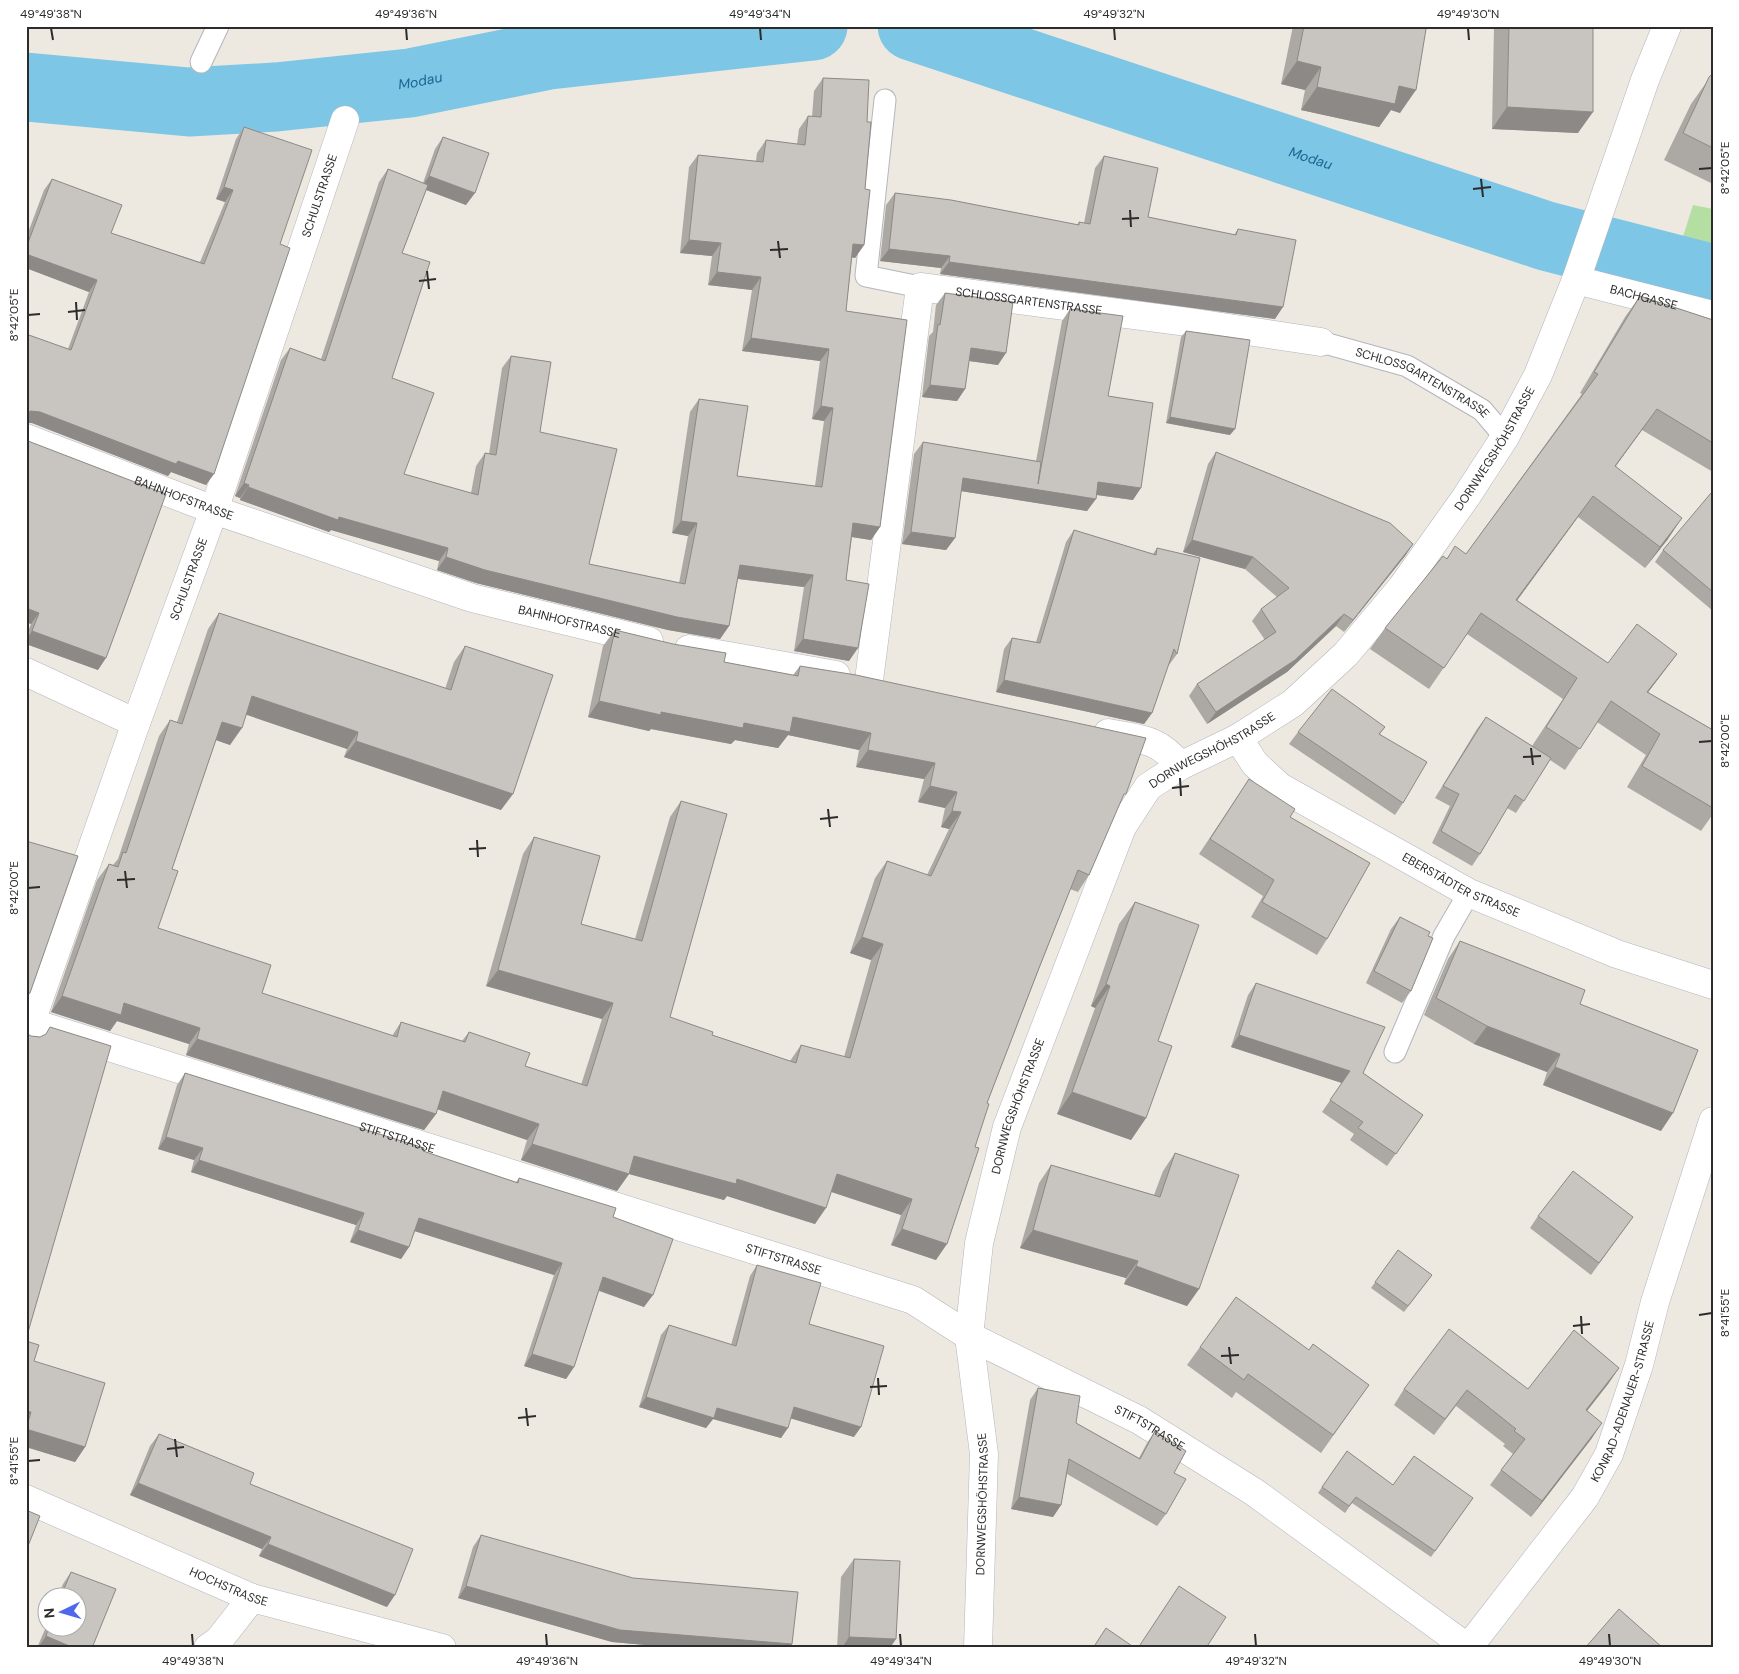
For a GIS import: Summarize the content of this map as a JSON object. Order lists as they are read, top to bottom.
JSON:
{
  "streets": {
    "street": [
      "SCHULSTRASSE",
      "BACHGASSE",
      "SCHLOSSGARTENSTRASSE",
      "DORNWEGSHÖHSTRASSE",
      "BAHNHOFSTRASSE",
      "EBERSTÄDTER STRASSE",
      "STIFTSTRASSE",
      "KONRAD-ADENAUER-STRASSE",
      "HOCHSTRASSE"
    ]
  },
  "crossings": [
    ["SCHULSTRASSE", "BAHNHOFSTRASSE"],
    ["SCHULSTRASSE", "STIFTSTRASSE"],
    ["BACHGASSE", "DORNWEGSHÖHSTRASSE"],
    ["SCHLOSSGARTENSTRASSE", "DORNWEGSHÖHSTRASSE"],
    ["DORNWEGSHÖHSTRASSE", "EBERSTÄDTER STRASSE"],
    ["DORNWEGSHÖHSTRASSE", "STIFTSTRASSE"],
    ["STIFTSTRASSE", "KONRAD-ADENAUER-STRASSE"]
  ],
  "water": ["Modau"],
  "north": "left",
  "coordinates": [
    "49°49'38\"N",
    "49°49'36\"N",
    "49°49'34\"N",
    "49°49'32\"N",
    "49°49'30\"N",
    "8°42'05\"E",
    "8°42'00\"E",
    "8°41'55\"E"
  ]
}
